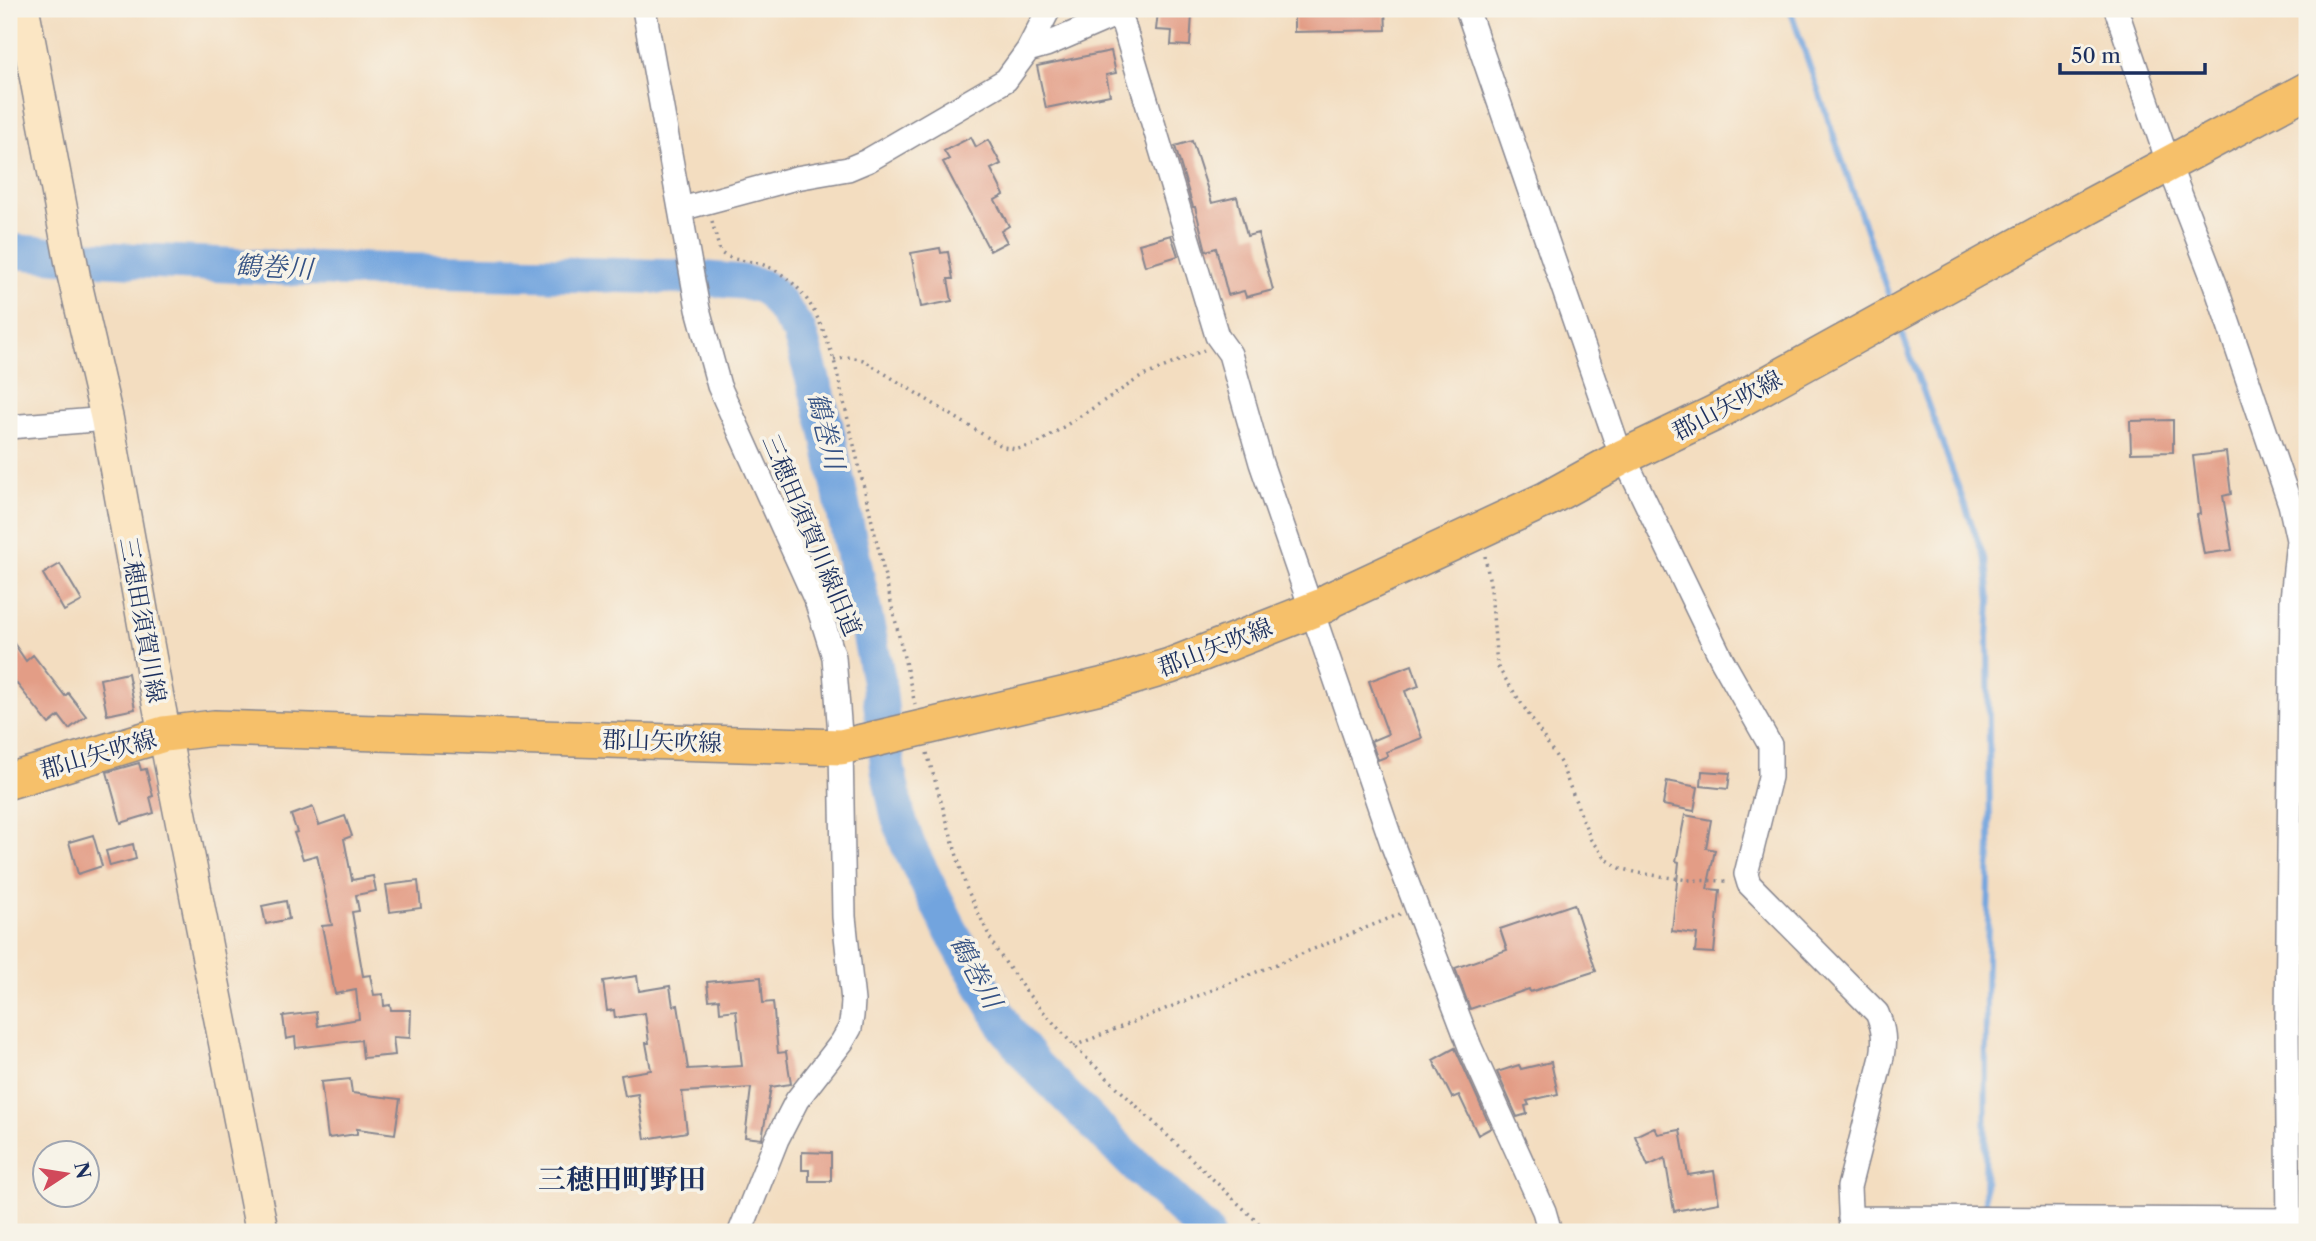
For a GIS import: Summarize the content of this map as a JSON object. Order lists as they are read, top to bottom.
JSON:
{
  "streets": {
    "main road": ["郡山矢吹線", "三穂田須賀川線"],
    "street": ["三穂田須賀川線旧道"]
  },
  "crossings": [
    ["郡山矢吹線", "三穂田須賀川線旧道"],
    ["郡山矢吹線", "三穂田須賀川線"]
  ],
  "districts": ["三穂田町野田"],
  "water": ["鶴巻川"],
  "scale_bar": "50 m",
  "north": "right"
}
